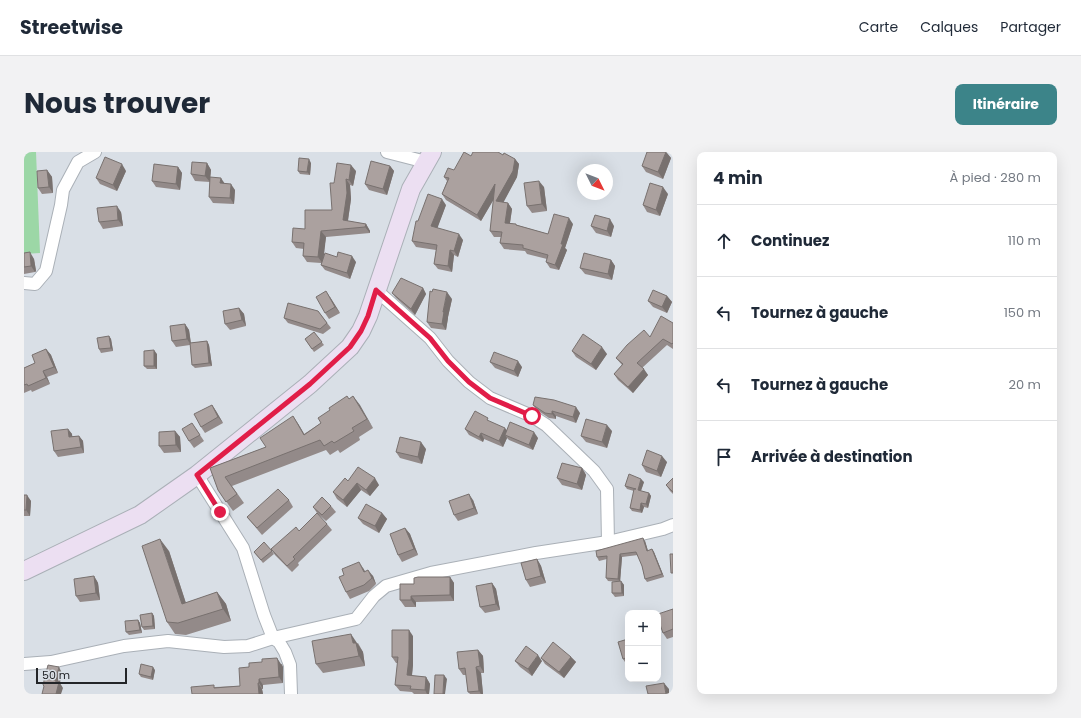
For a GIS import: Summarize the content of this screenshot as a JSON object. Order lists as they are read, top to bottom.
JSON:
{
  "scale_bar": "50 m",
  "north": "bottom right",
  "page": {
    "header": "Streetwise",
    "nav": ["Carte", "Calques", "Partager"],
    "title": "Nous trouver",
    "buttons": "Itinéraire",
    "heading": ["4 min", "À pied · 280 m"],
    "list": [
      ["Continuez", "110 m"],
      ["Tournez à gauche", "150 m"],
      ["Tournez à gauche", "20 m"],
      "Arrivée à destination"
    ],
    "map_buttons": ["+", "−"],
    "scale": "50 m"
  }
}
